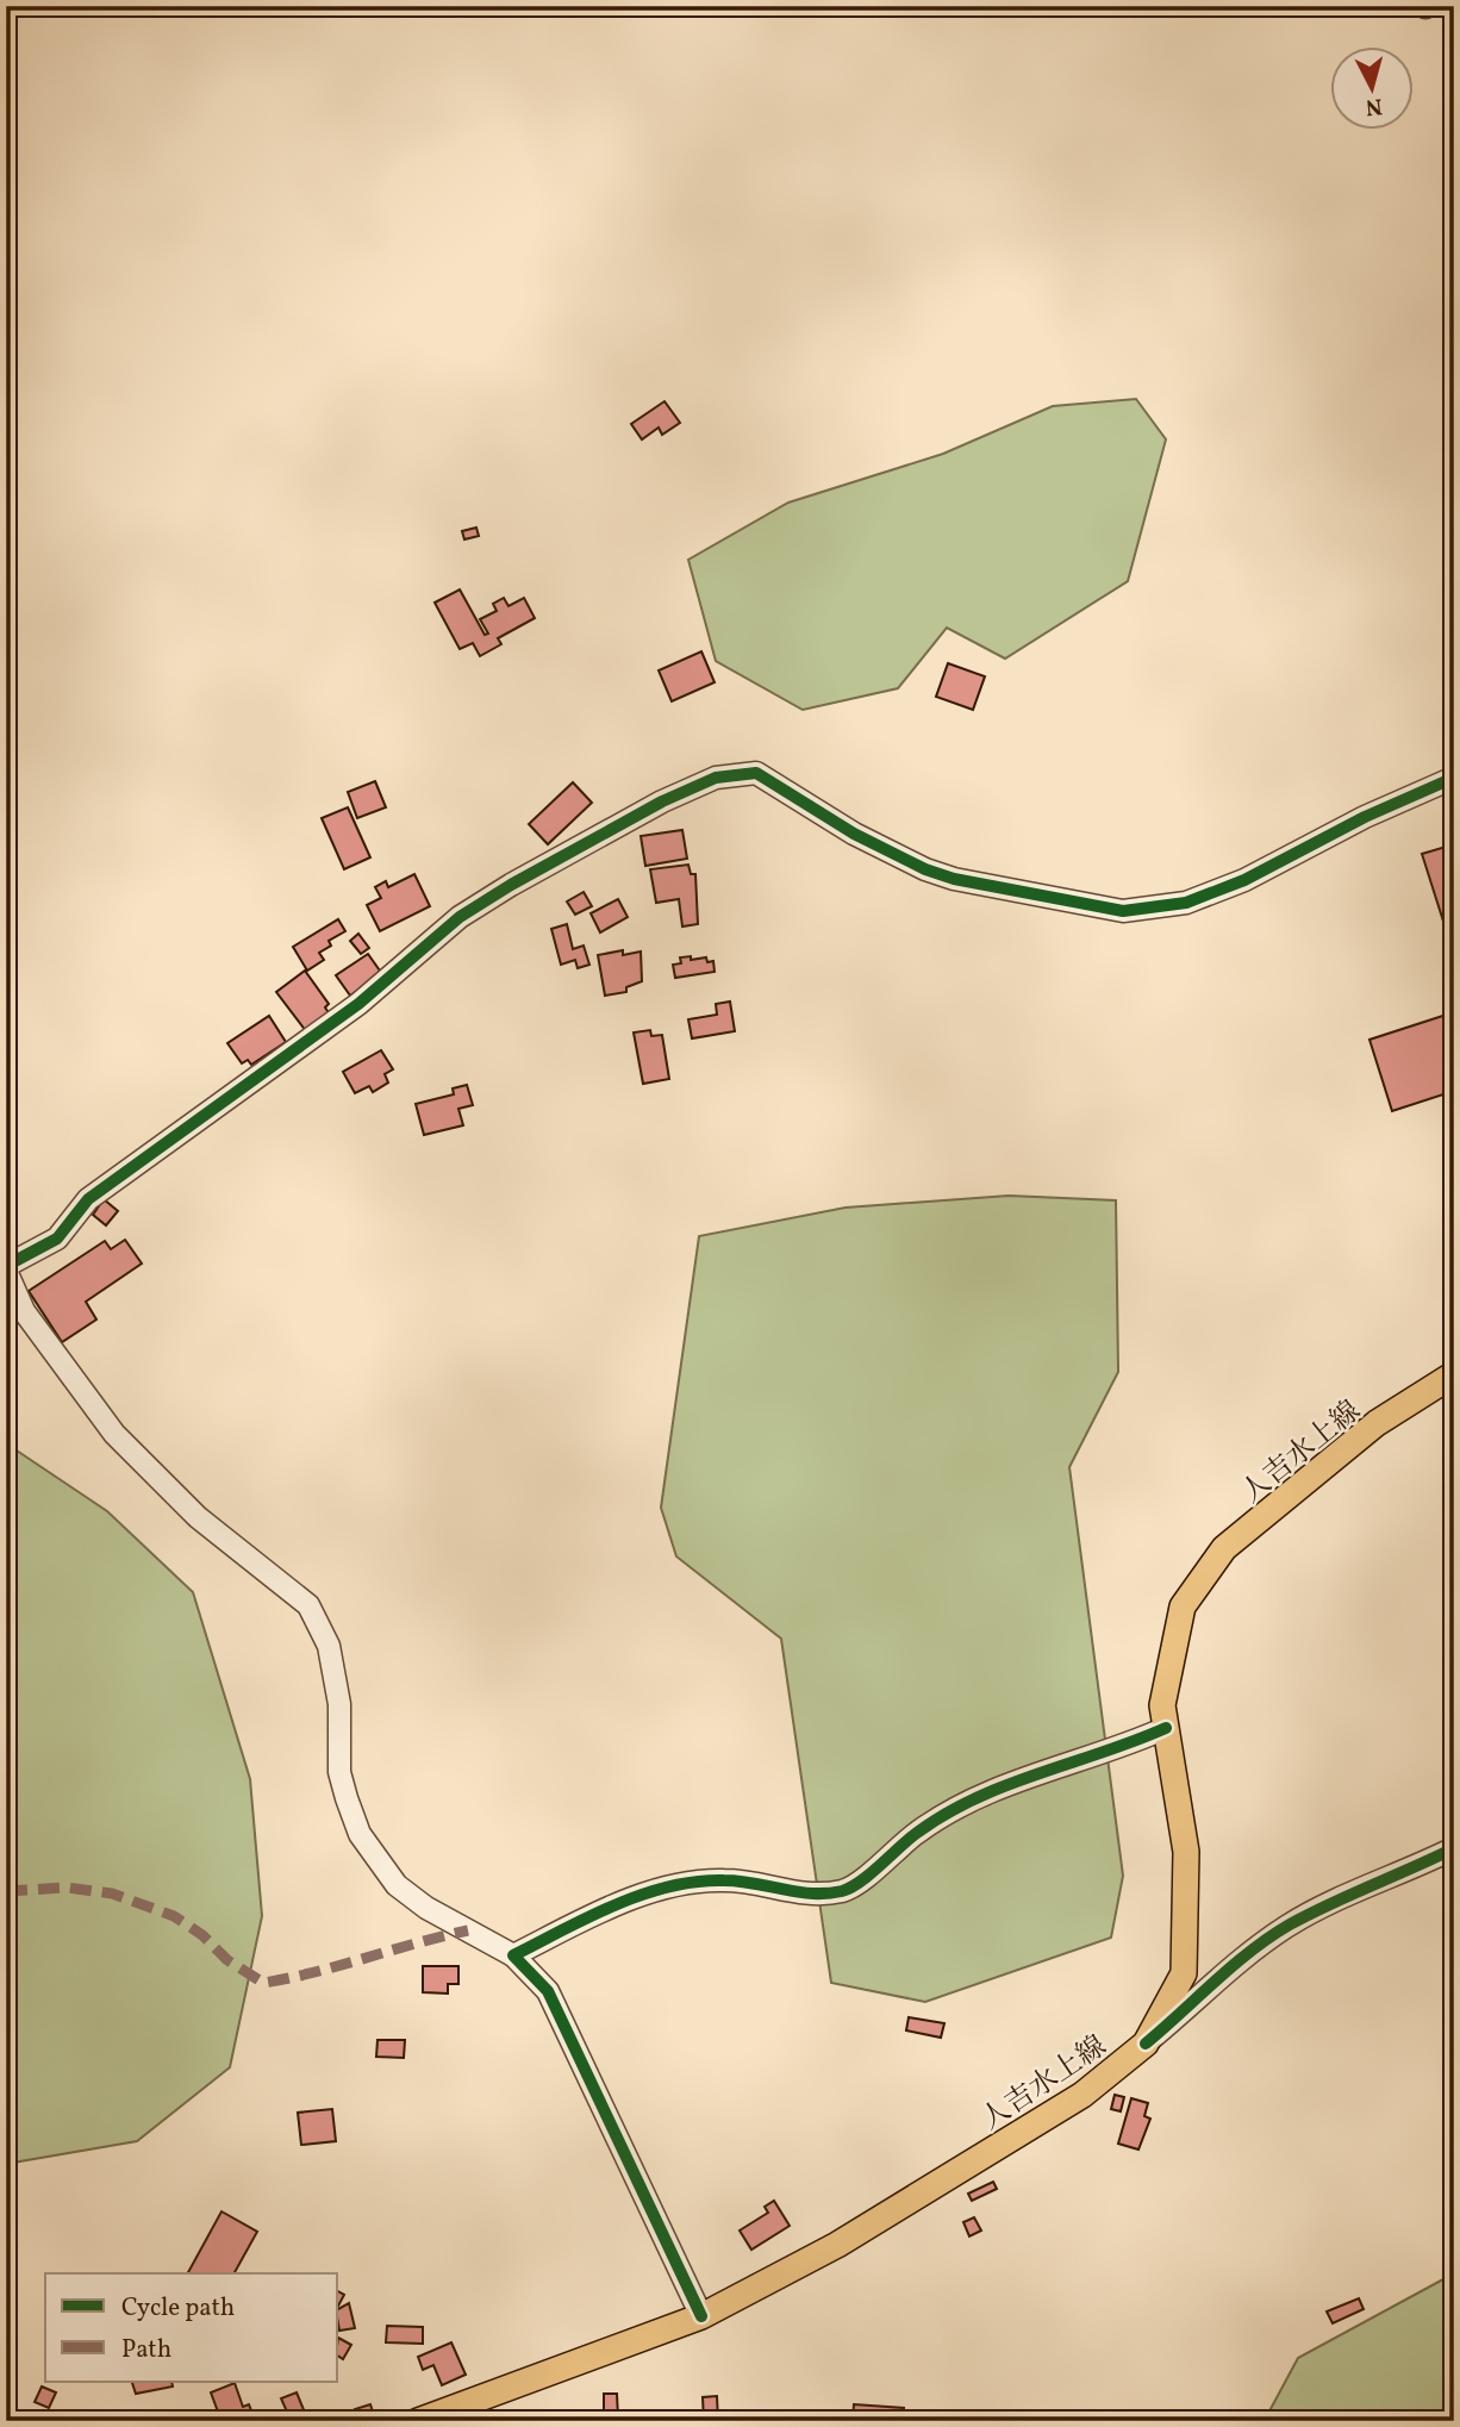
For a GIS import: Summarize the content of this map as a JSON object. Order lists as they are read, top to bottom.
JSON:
{
  "streets": {
    "main road": ["人吉水上線"]
  },
  "legend": ["Cycle path", "Path"],
  "north": "bottom"
}
